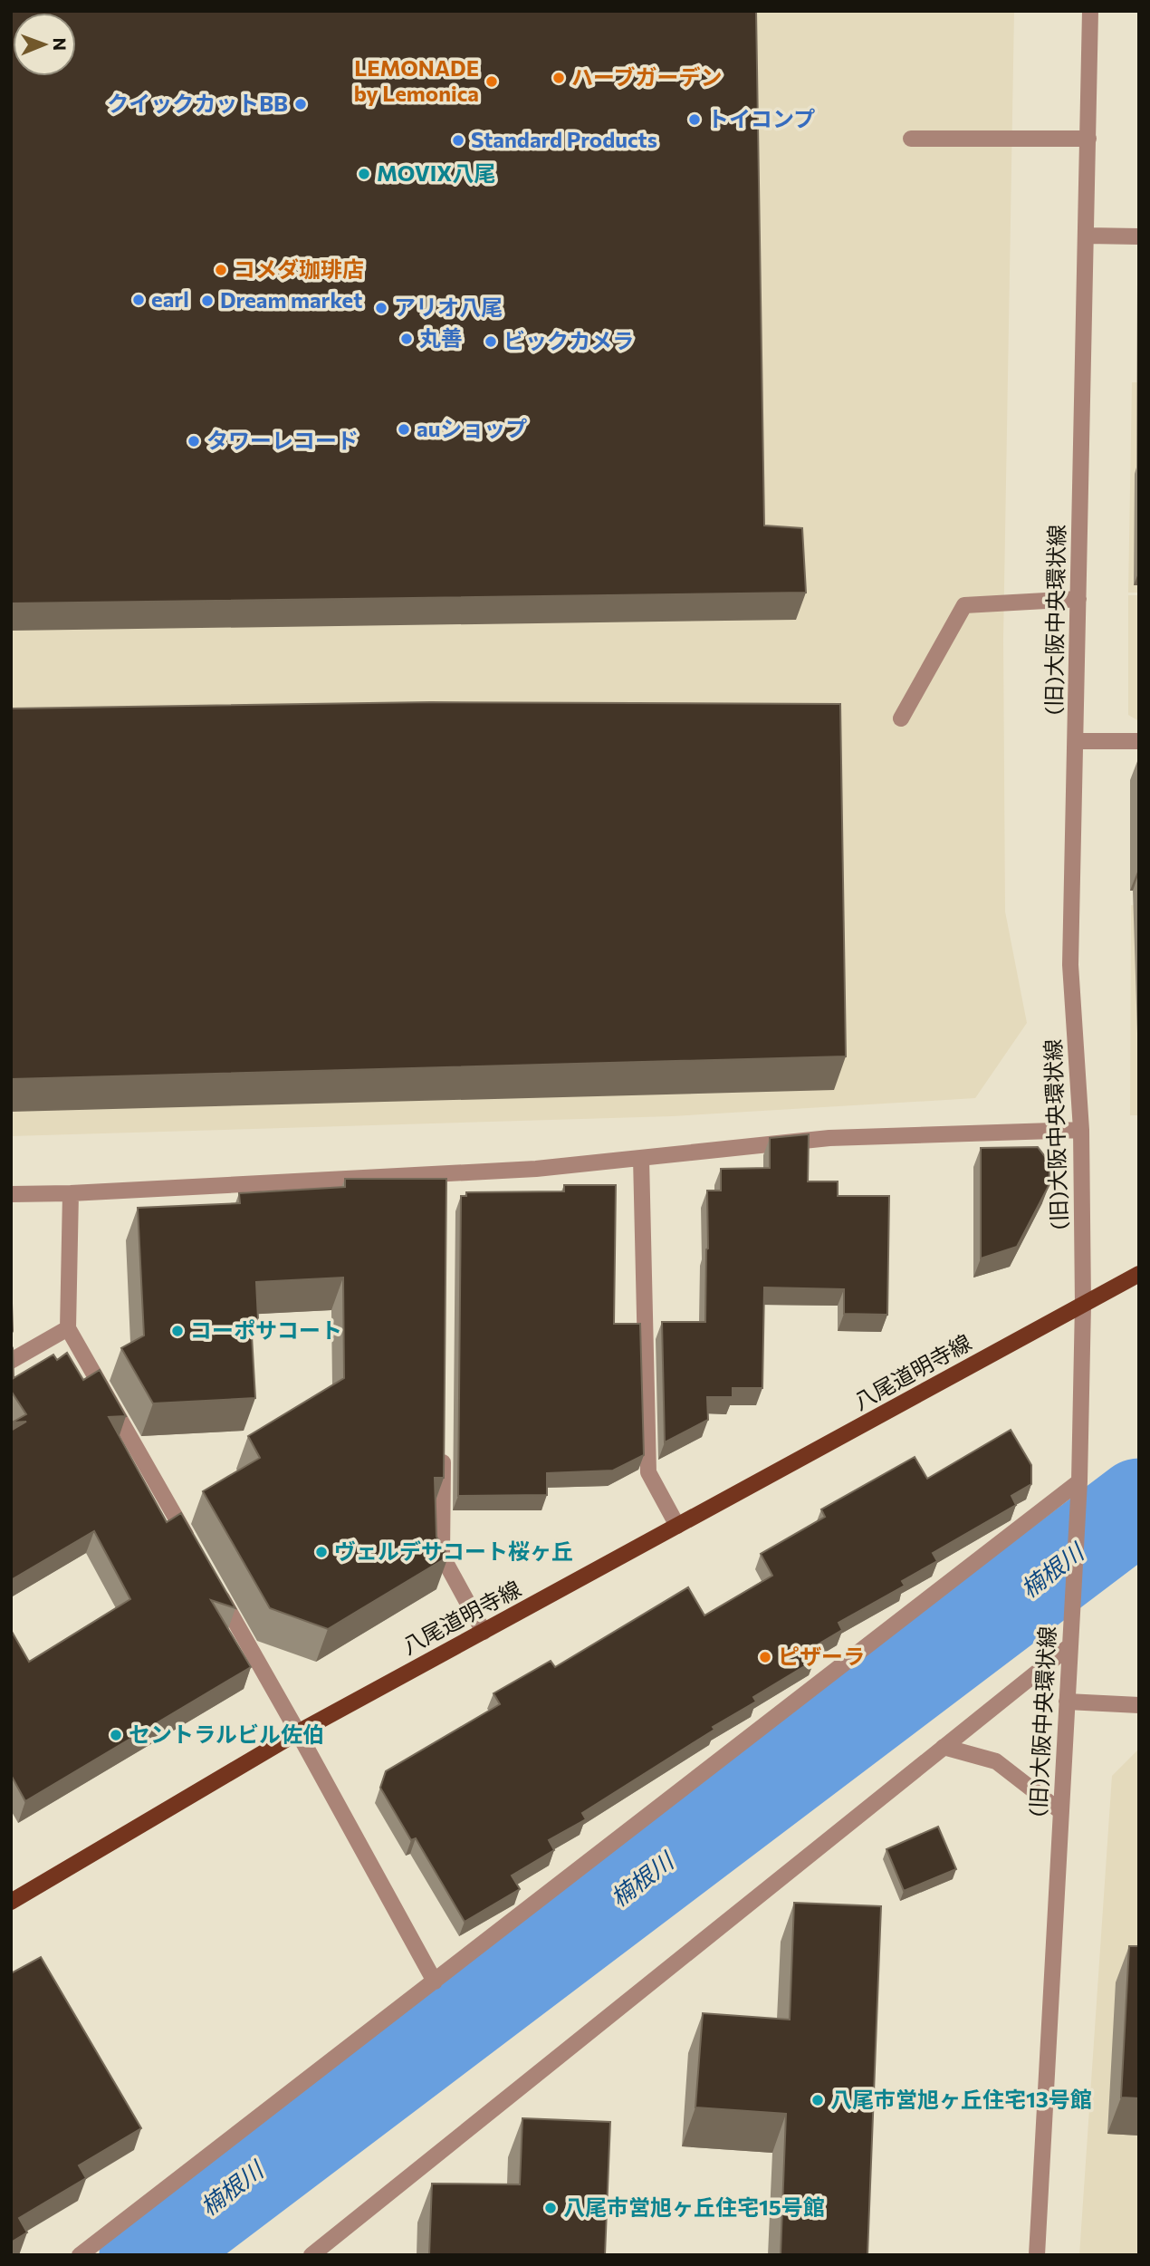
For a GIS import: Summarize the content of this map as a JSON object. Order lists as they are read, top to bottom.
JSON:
{
  "streets": {
    "main road": ["八尾道明寺線"],
    "street": ["(旧)大阪中央環状線"]
  },
  "crossings": [
    ["(旧)大阪中央環状線", "八尾道明寺線"]
  ],
  "water": ["楠根川"],
  "places": [
    "ハーブガーデン",
    "LEMONADE by Lemonica",
    "クイックカットBB",
    "トイコンプ",
    "Standard Products",
    "MOVIX八尾",
    "コメダ珈琲店",
    "earl",
    "Dream market",
    "アリオ八尾",
    "丸善",
    "ビックカメラ",
    "auショップ",
    "タワーレコード",
    "コーポサコート",
    "ヴェルデサコート桜ヶ丘",
    "ピザーラ",
    "セントラルビル佐伯",
    "八尾市営旭ヶ丘住宅13号館",
    "八尾市営旭ヶ丘住宅15号館"
  ],
  "north": "right"
}
